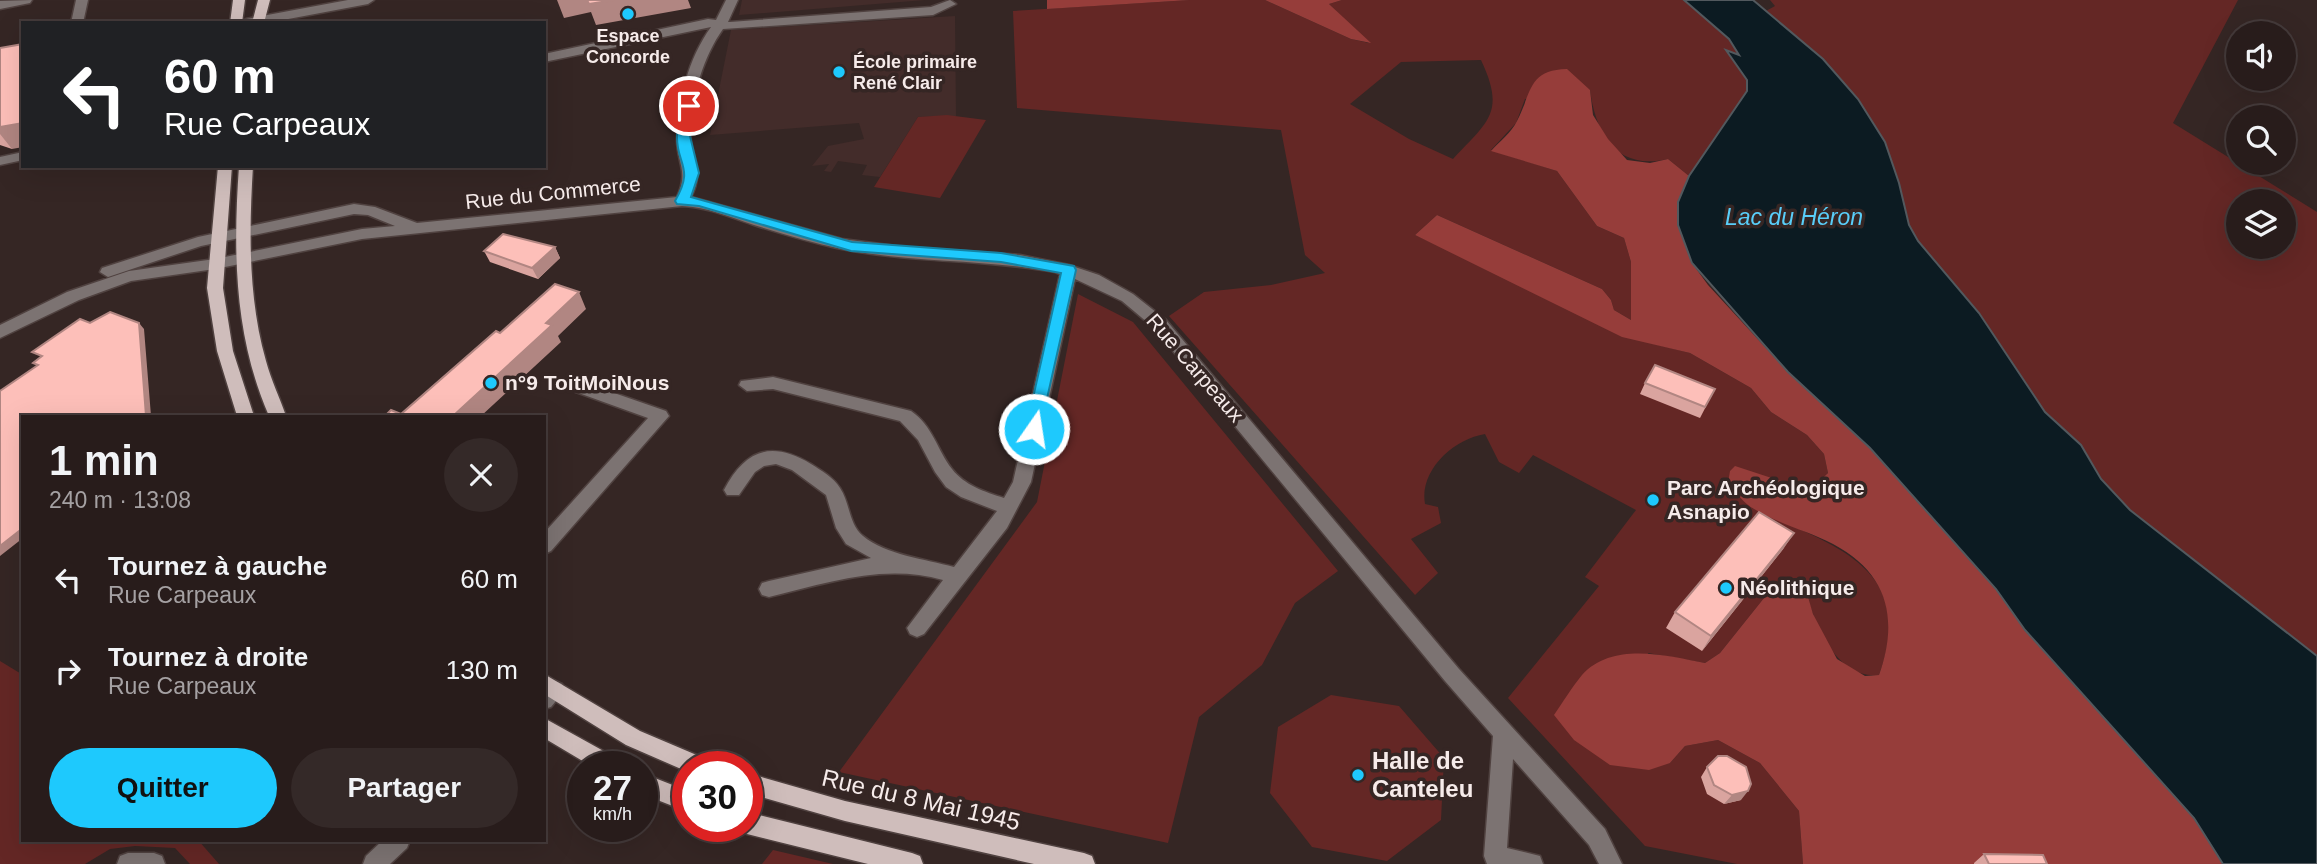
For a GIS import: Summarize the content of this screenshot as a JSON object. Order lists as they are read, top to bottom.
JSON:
{
  "streets": {
    "main road": ["Rue du 8 Mai 1945"],
    "street": ["Rue du Commerce", "Rue Carpeaux"]
  },
  "crossings": [
    ["Rue du Commerce", "Rue Carpeaux"]
  ],
  "water": ["Lac du Héron"],
  "places": [
    "Espace Concorde",
    "École primaire René Clair",
    "n°9 ToitMoiNous",
    "Parc Archéologique Asnapio",
    "Néolithique",
    "Halle de Canteleu"
  ],
  "page": {
    "turn": ["60 m", "Rue Carpeaux"],
    "heading": ["1 min", "240 m · 13:08"],
    "list": [
      {
        "name": "Tournez à gauche",
        "note": "Rue Carpeaux",
        "value": "60 m"
      },
      {
        "name": "Tournez à droite",
        "note": "Rue Carpeaux",
        "value": "130 m"
      }
    ],
    "buttons": ["Quitter", "Partager"],
    "speed": "27 km/h",
    "limit": "30"
  }
}
